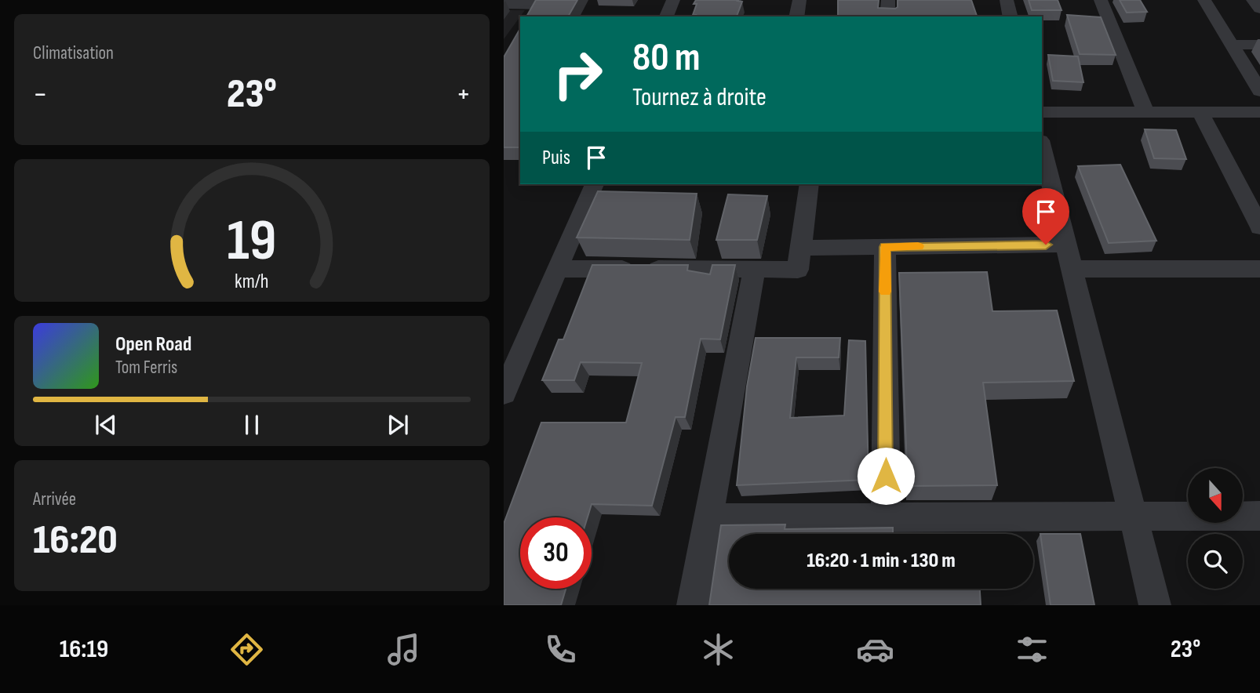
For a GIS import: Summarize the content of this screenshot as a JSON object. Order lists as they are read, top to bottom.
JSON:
{
  "north": "bottom",
  "page": {
    "tile": [
      "Climatisation",
      ["Arrivée", "16:20"]
    ],
    "turn": ["80 m", "Tournez à droite"],
    "heat": ["−", "23°", "+"],
    "then": "Puis",
    "song": ["Open Road", "Tom Ferris"],
    "limit": "30",
    "trip": "16:20 · 1 min · 130 m",
    "tabs": ["16:19", "23°"],
    "gauge": ["19", "km/h"]
  }
}
